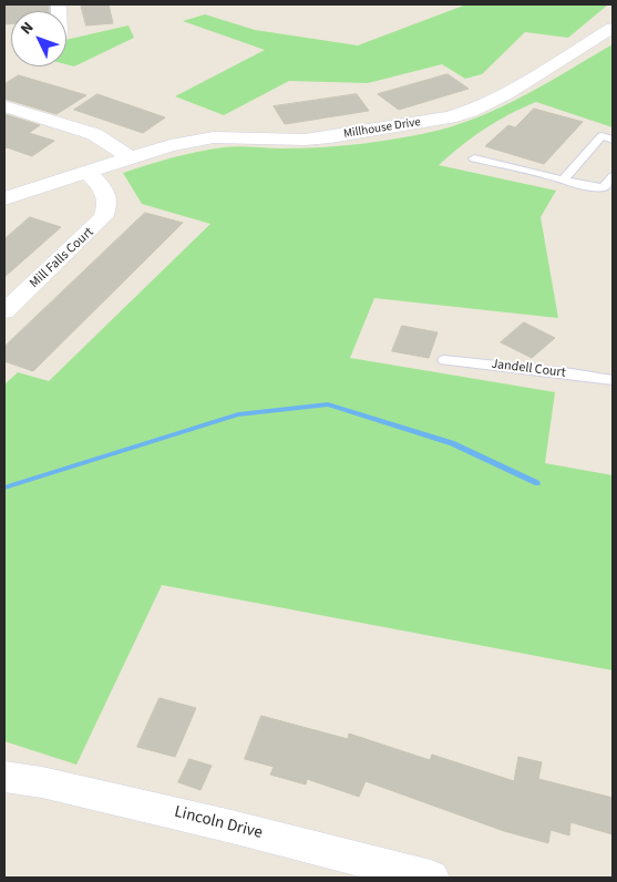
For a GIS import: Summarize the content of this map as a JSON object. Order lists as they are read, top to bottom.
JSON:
{
  "streets": {
    "street": ["Millhouse Drive", "Mill Falls Court", "Lincoln Drive"],
    "lane": ["Jandell Court"]
  },
  "crossings": [
    ["Millhouse Drive", "Mill Falls Court"]
  ],
  "north": "top left"
}
